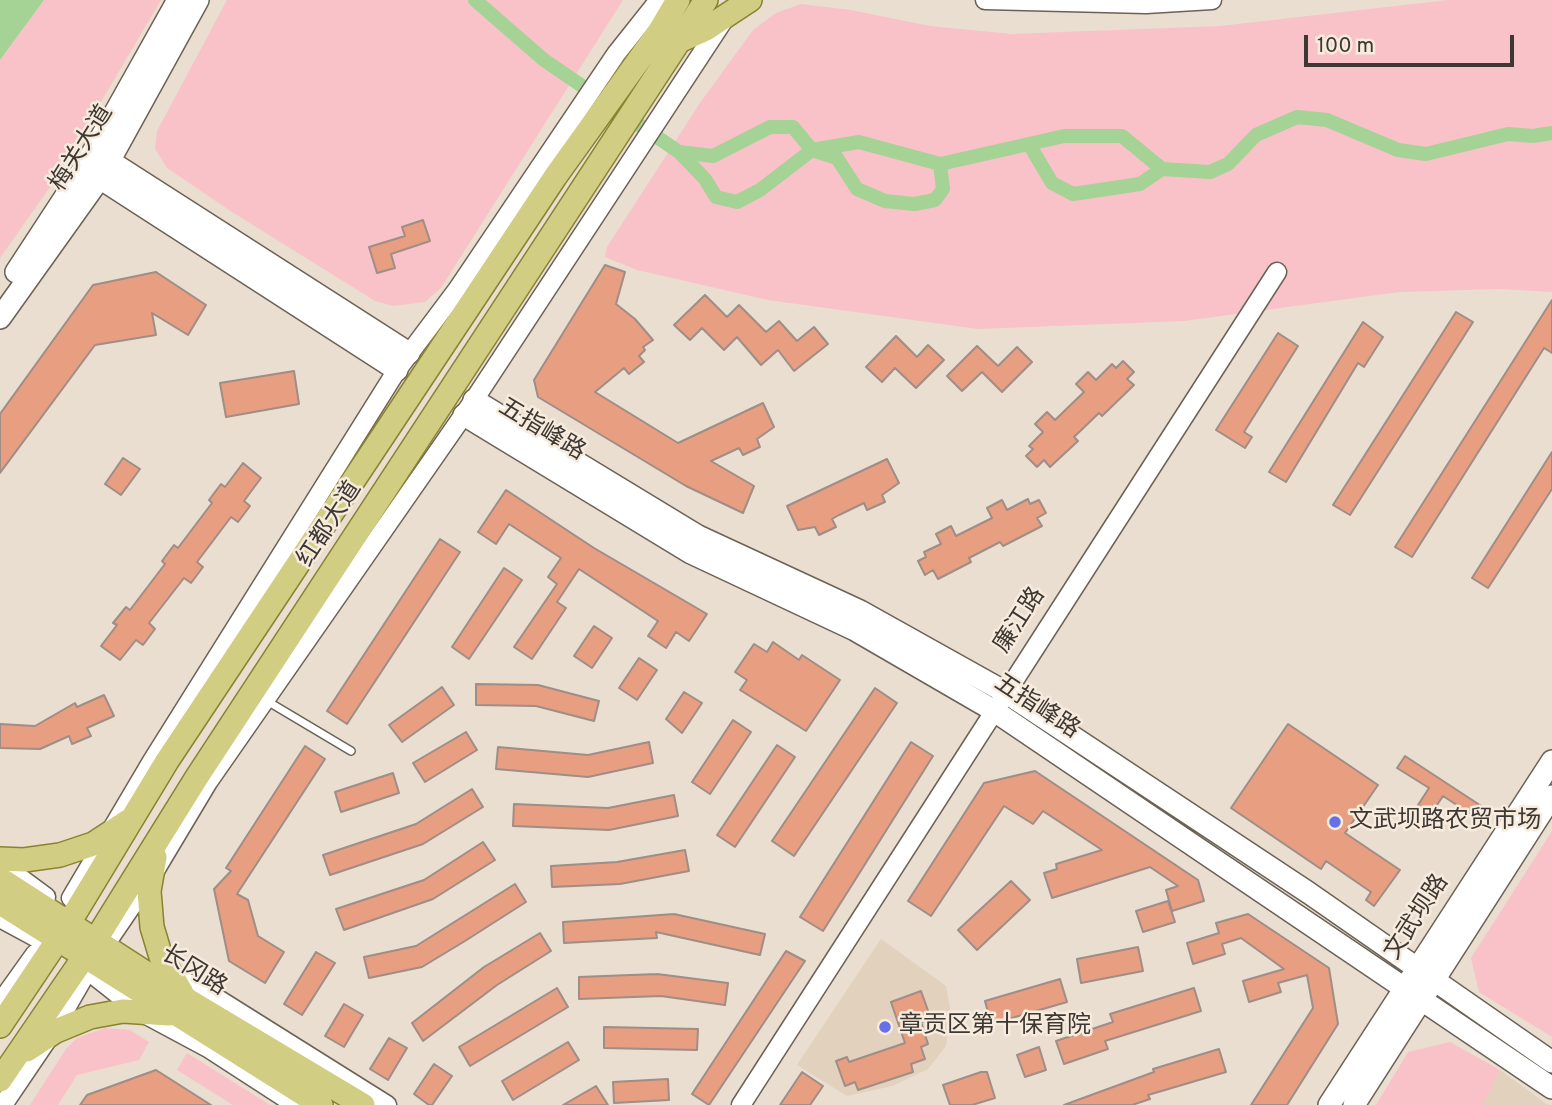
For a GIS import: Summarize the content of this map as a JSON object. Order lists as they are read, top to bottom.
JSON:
{
  "streets": {
    "main road": [
      "梅关大道",
      "五指峰路",
      "红都大道",
      "文武坝路",
      "长冈路"
    ],
    "street": ["廉江路"]
  },
  "crossings": [
    ["五指峰路", "廉江路"],
    ["五指峰路", "文武坝路"],
    ["红都大道", "长冈路"]
  ],
  "places": ["文武坝路农贸市场", "章贡区第十保育院"],
  "scale_bar": "100 m"
}
